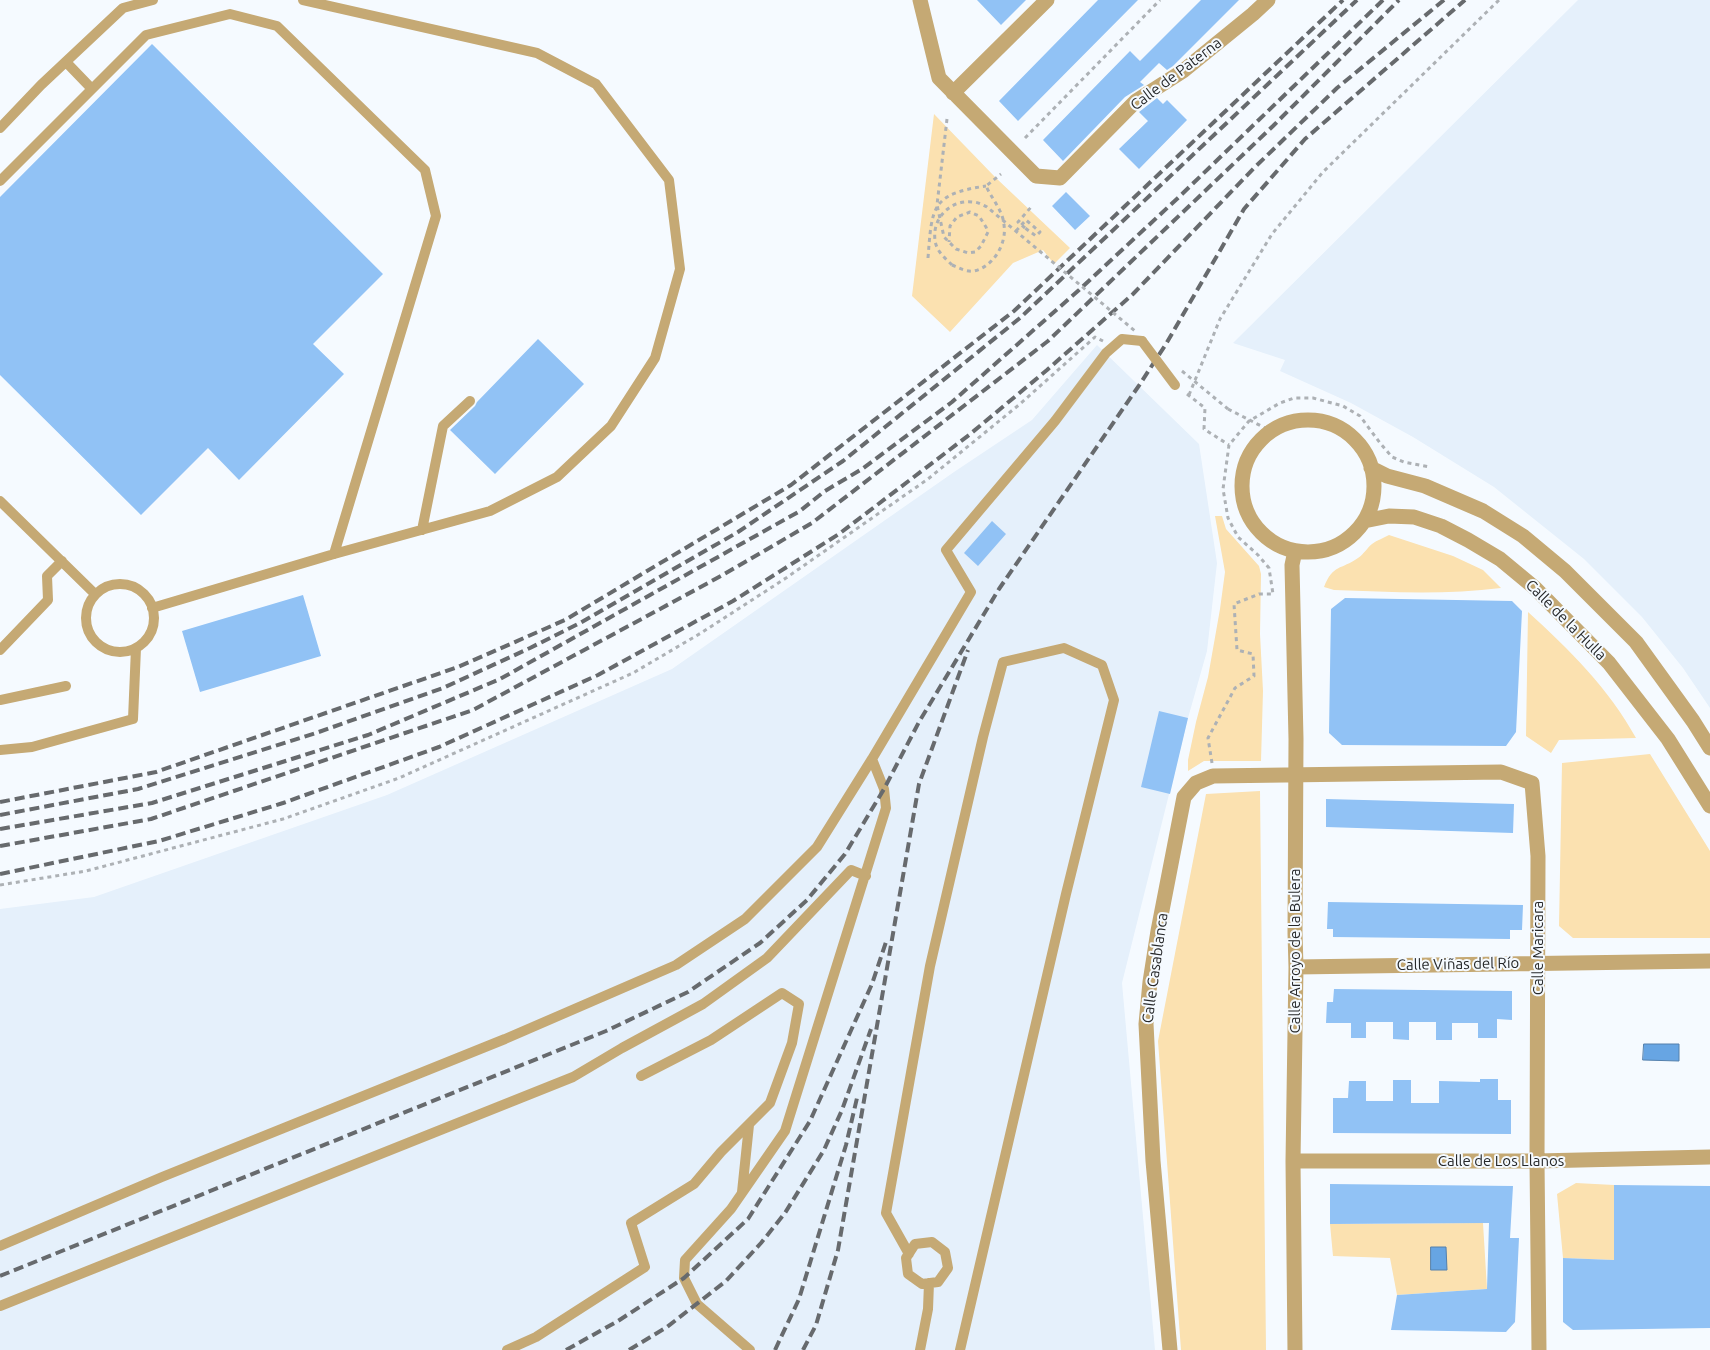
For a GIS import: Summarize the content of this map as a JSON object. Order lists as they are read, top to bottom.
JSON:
{
  "streets": {
    "street": [
      "Calle de Paterna",
      "Calle de la Hulla",
      "Calle Maricara",
      "Calle Arroyo de la Bulera",
      "Calle Viñas del Río",
      "Calle Casablanca",
      "Calle de Los Llanos"
    ]
  },
  "crossings": [
    ["Calle de la Hulla", "Calle Arroyo de la Bulera"],
    ["Calle Maricara", "Calle Arroyo de la Bulera"],
    ["Calle Maricara", "Calle Viñas del Río"],
    ["Calle Maricara", "Calle Casablanca"],
    ["Calle Maricara", "Calle de Los Llanos"],
    ["Calle Arroyo de la Bulera", "Calle Viñas del Río"],
    ["Calle Arroyo de la Bulera", "Calle Casablanca"],
    ["Calle Arroyo de la Bulera", "Calle de Los Llanos"]
  ]
}
